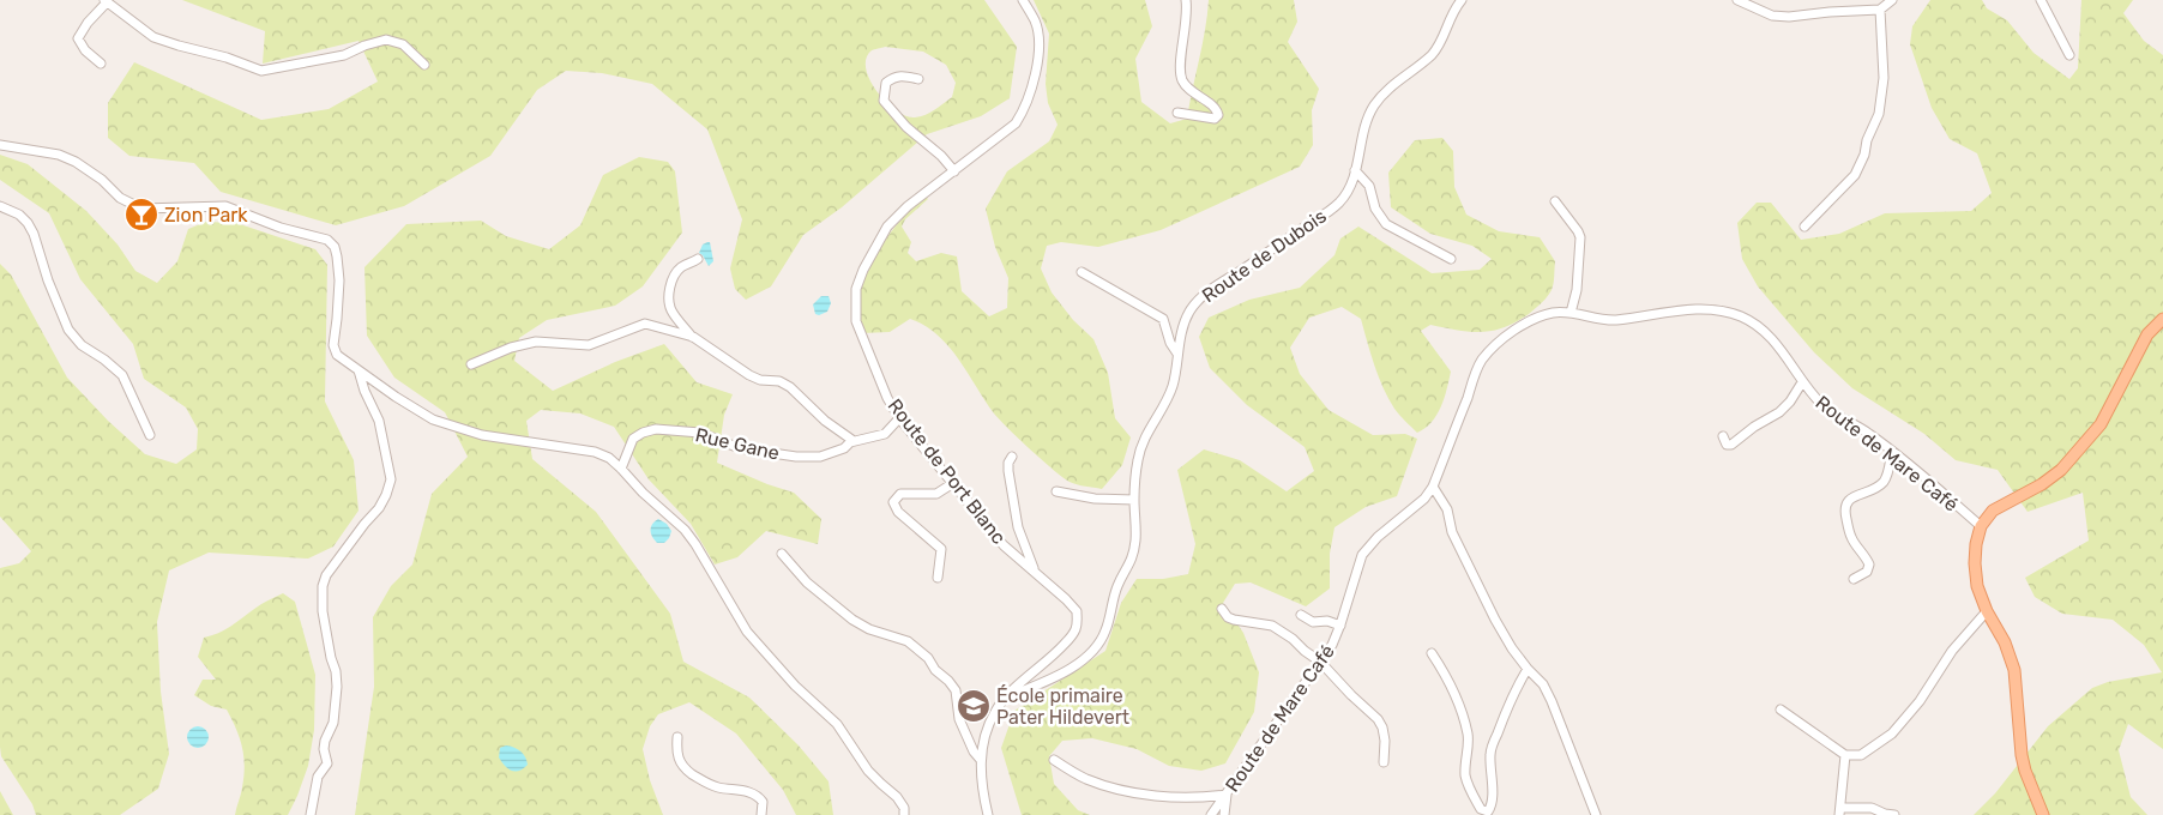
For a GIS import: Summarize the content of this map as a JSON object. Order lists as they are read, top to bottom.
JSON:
{
  "streets": {
    "street": [
      "Route de Dubois",
      "Rue Gane",
      "Route de Mare Café",
      "Route de Port Blanc"
    ]
  },
  "crossings": [
    ["Route de Dubois", "Route de Port Blanc"],
    ["Rue Gane", "Route de Port Blanc"]
  ],
  "places": {
    "bar": ["Zion Park"],
    "school or university": ["École primaire Pater Hildevert"]
  }
}
